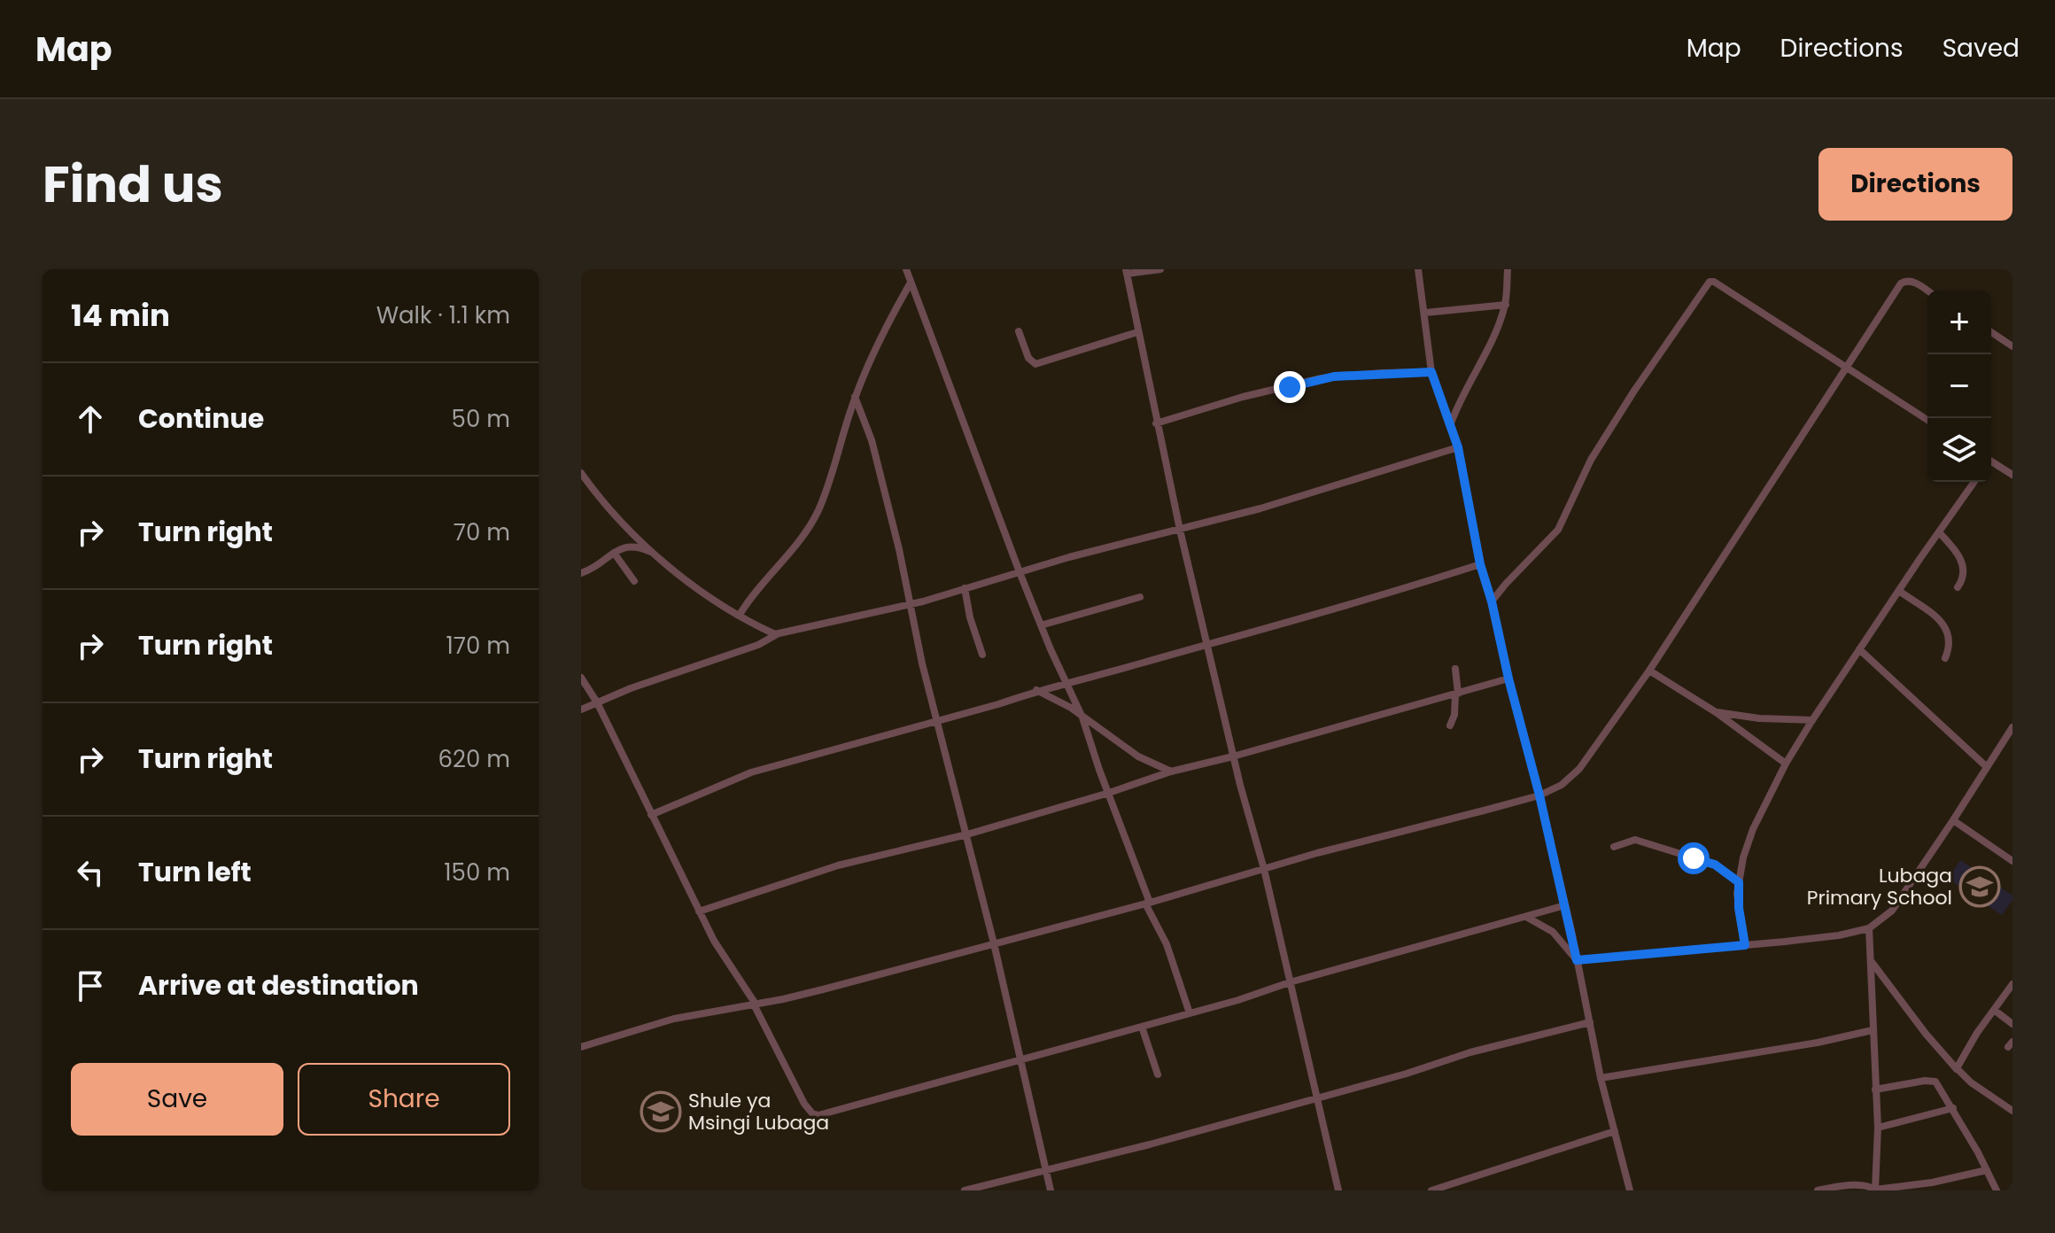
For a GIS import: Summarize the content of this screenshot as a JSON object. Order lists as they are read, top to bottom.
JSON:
{
  "places": {
    "school or university": ["Lubaga Primary School", "Shule ya Msingi Lubaga"]
  },
  "page": {
    "header": "Map",
    "nav": ["Map", "Directions", "Saved"],
    "title": "Find us",
    "buttons": [
      "Directions",
      ["Save", "Share"]
    ],
    "heading": ["14 min", "Walk · 1.1 km"],
    "map_buttons": ["+", "−"],
    "list": [
      ["Continue", "50 m"],
      ["Turn right", "70 m"],
      ["Turn right", "170 m"],
      ["Turn right", "620 m"],
      ["Turn left", "150 m"],
      "Arrive at destination"
    ]
  }
}
